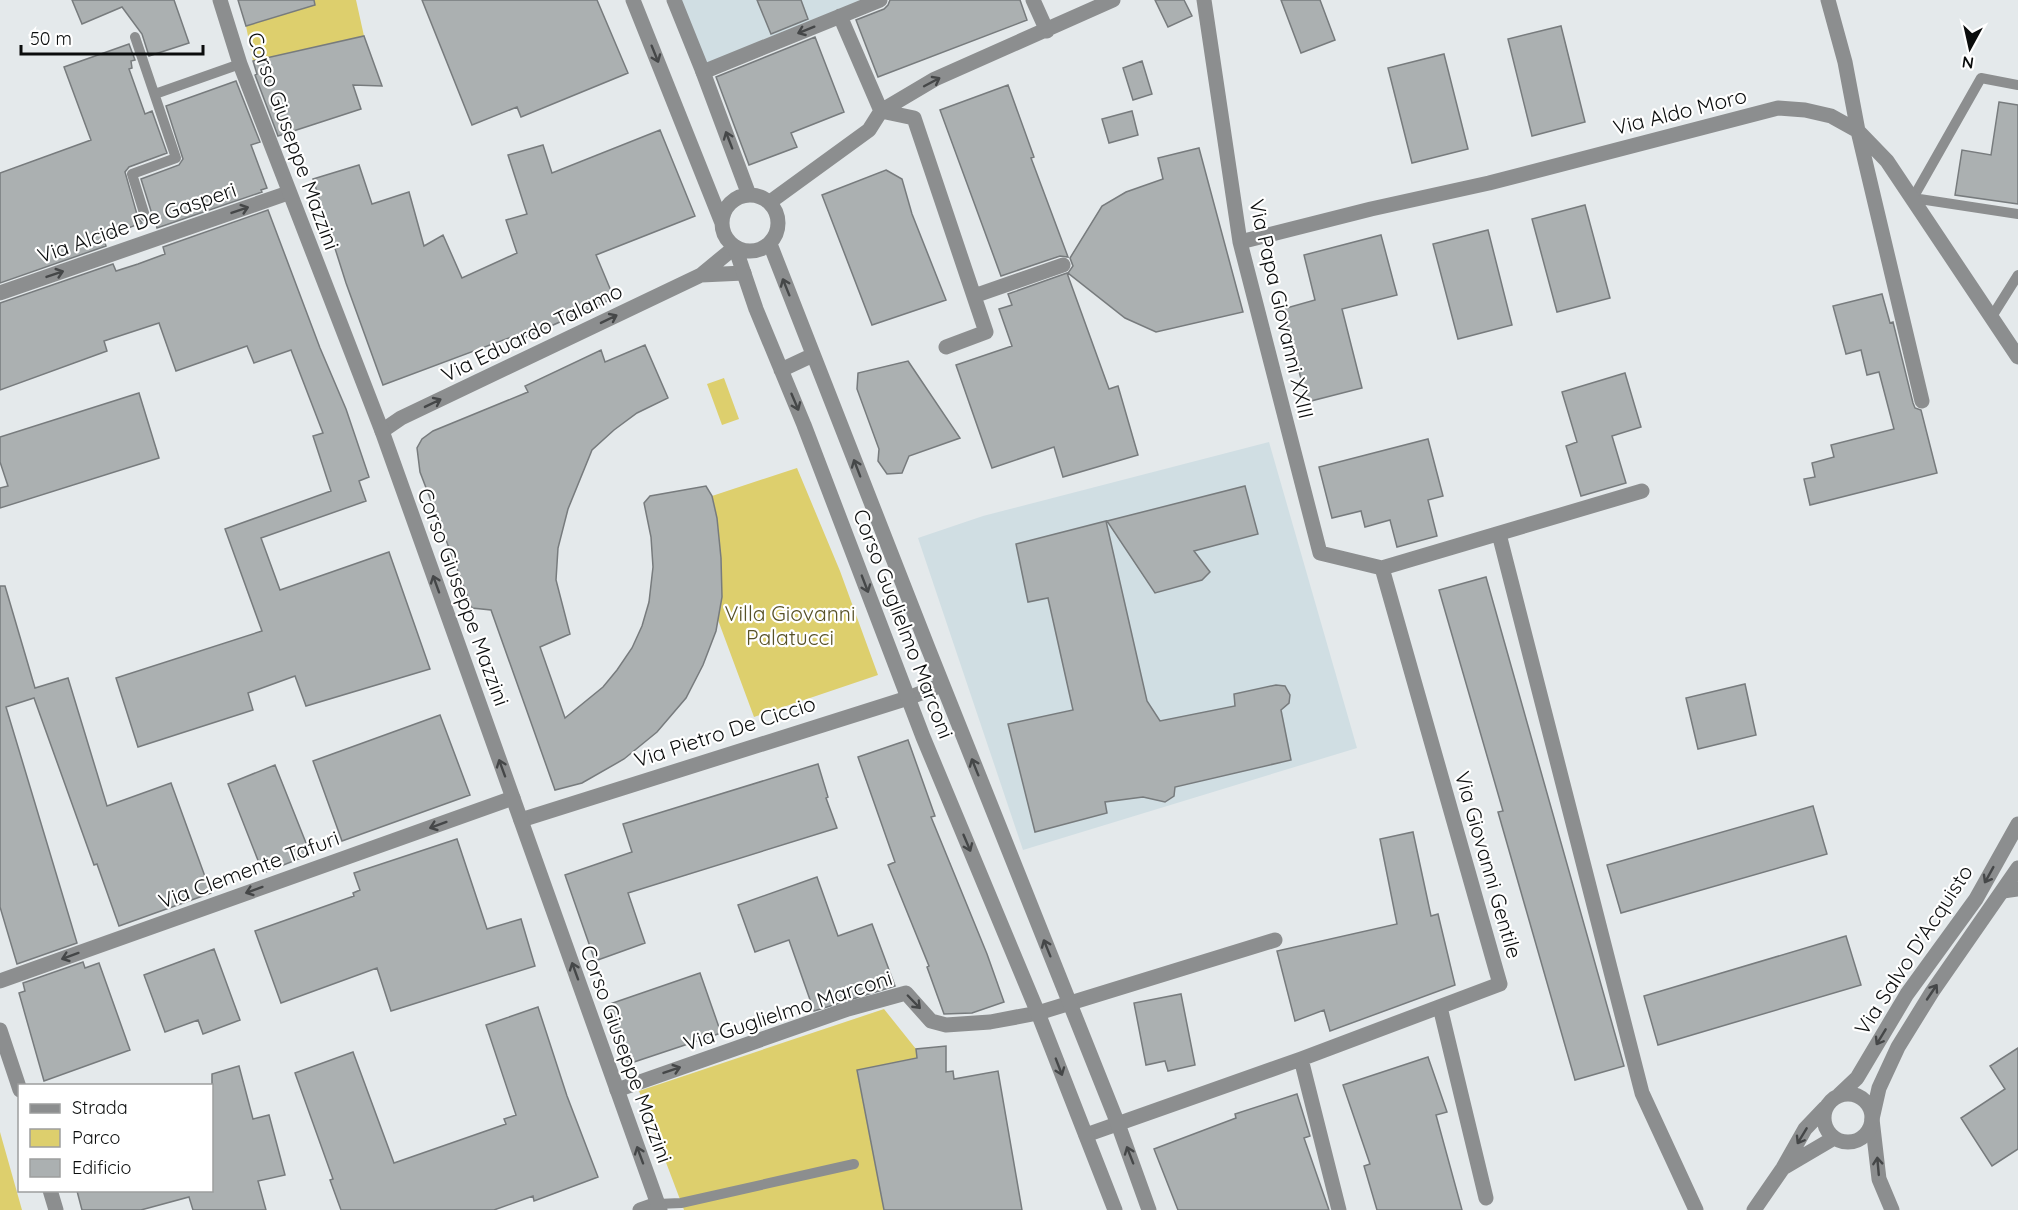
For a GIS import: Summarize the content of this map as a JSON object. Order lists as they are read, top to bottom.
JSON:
{
  "streets": {
    "street": [
      "Via Aldo Moro",
      "Corso Giuseppe Mazzini",
      "Via Alcide De Gasperi",
      "Via Papa Giovanni XXIII",
      "Via Eduardo Talamo",
      "Corso Guglielmo Marconi",
      "Via Pietro De Ciccio",
      "Via Giovanni Gentile",
      "Via Clemente Tafuri",
      "Via Salvo D'Acquisto",
      "Via Guglielmo Marconi"
    ]
  },
  "crossings": [
    ["Via Aldo Moro", "Via Papa Giovanni XXIII"],
    ["Corso Giuseppe Mazzini", "Via Alcide De Gasperi"],
    ["Corso Giuseppe Mazzini", "Via Eduardo Talamo"],
    ["Corso Giuseppe Mazzini", "Via Pietro De Ciccio"],
    ["Corso Giuseppe Mazzini", "Via Clemente Tafuri"],
    ["Corso Giuseppe Mazzini", "Via Guglielmo Marconi"],
    ["Via Papa Giovanni XXIII", "Via Giovanni Gentile"],
    ["Via Eduardo Talamo", "Corso Guglielmo Marconi"],
    ["Corso Guglielmo Marconi", "Via Pietro De Ciccio"],
    ["Corso Guglielmo Marconi", "Via Giovanni Gentile"],
    ["Corso Guglielmo Marconi", "Via Guglielmo Marconi"]
  ],
  "one_way": [
    "Corso Giuseppe Mazzini",
    "Via Alcide De Gasperi",
    "Via Eduardo Talamo",
    "Via Clemente Tafuri",
    "Via Guglielmo Marconi"
  ],
  "parks": ["Villa Giovanni Palatucci"],
  "legend": ["Strada", "Parco", "Edificio"],
  "scale_bar": "50 m",
  "north": "bottom"
}
